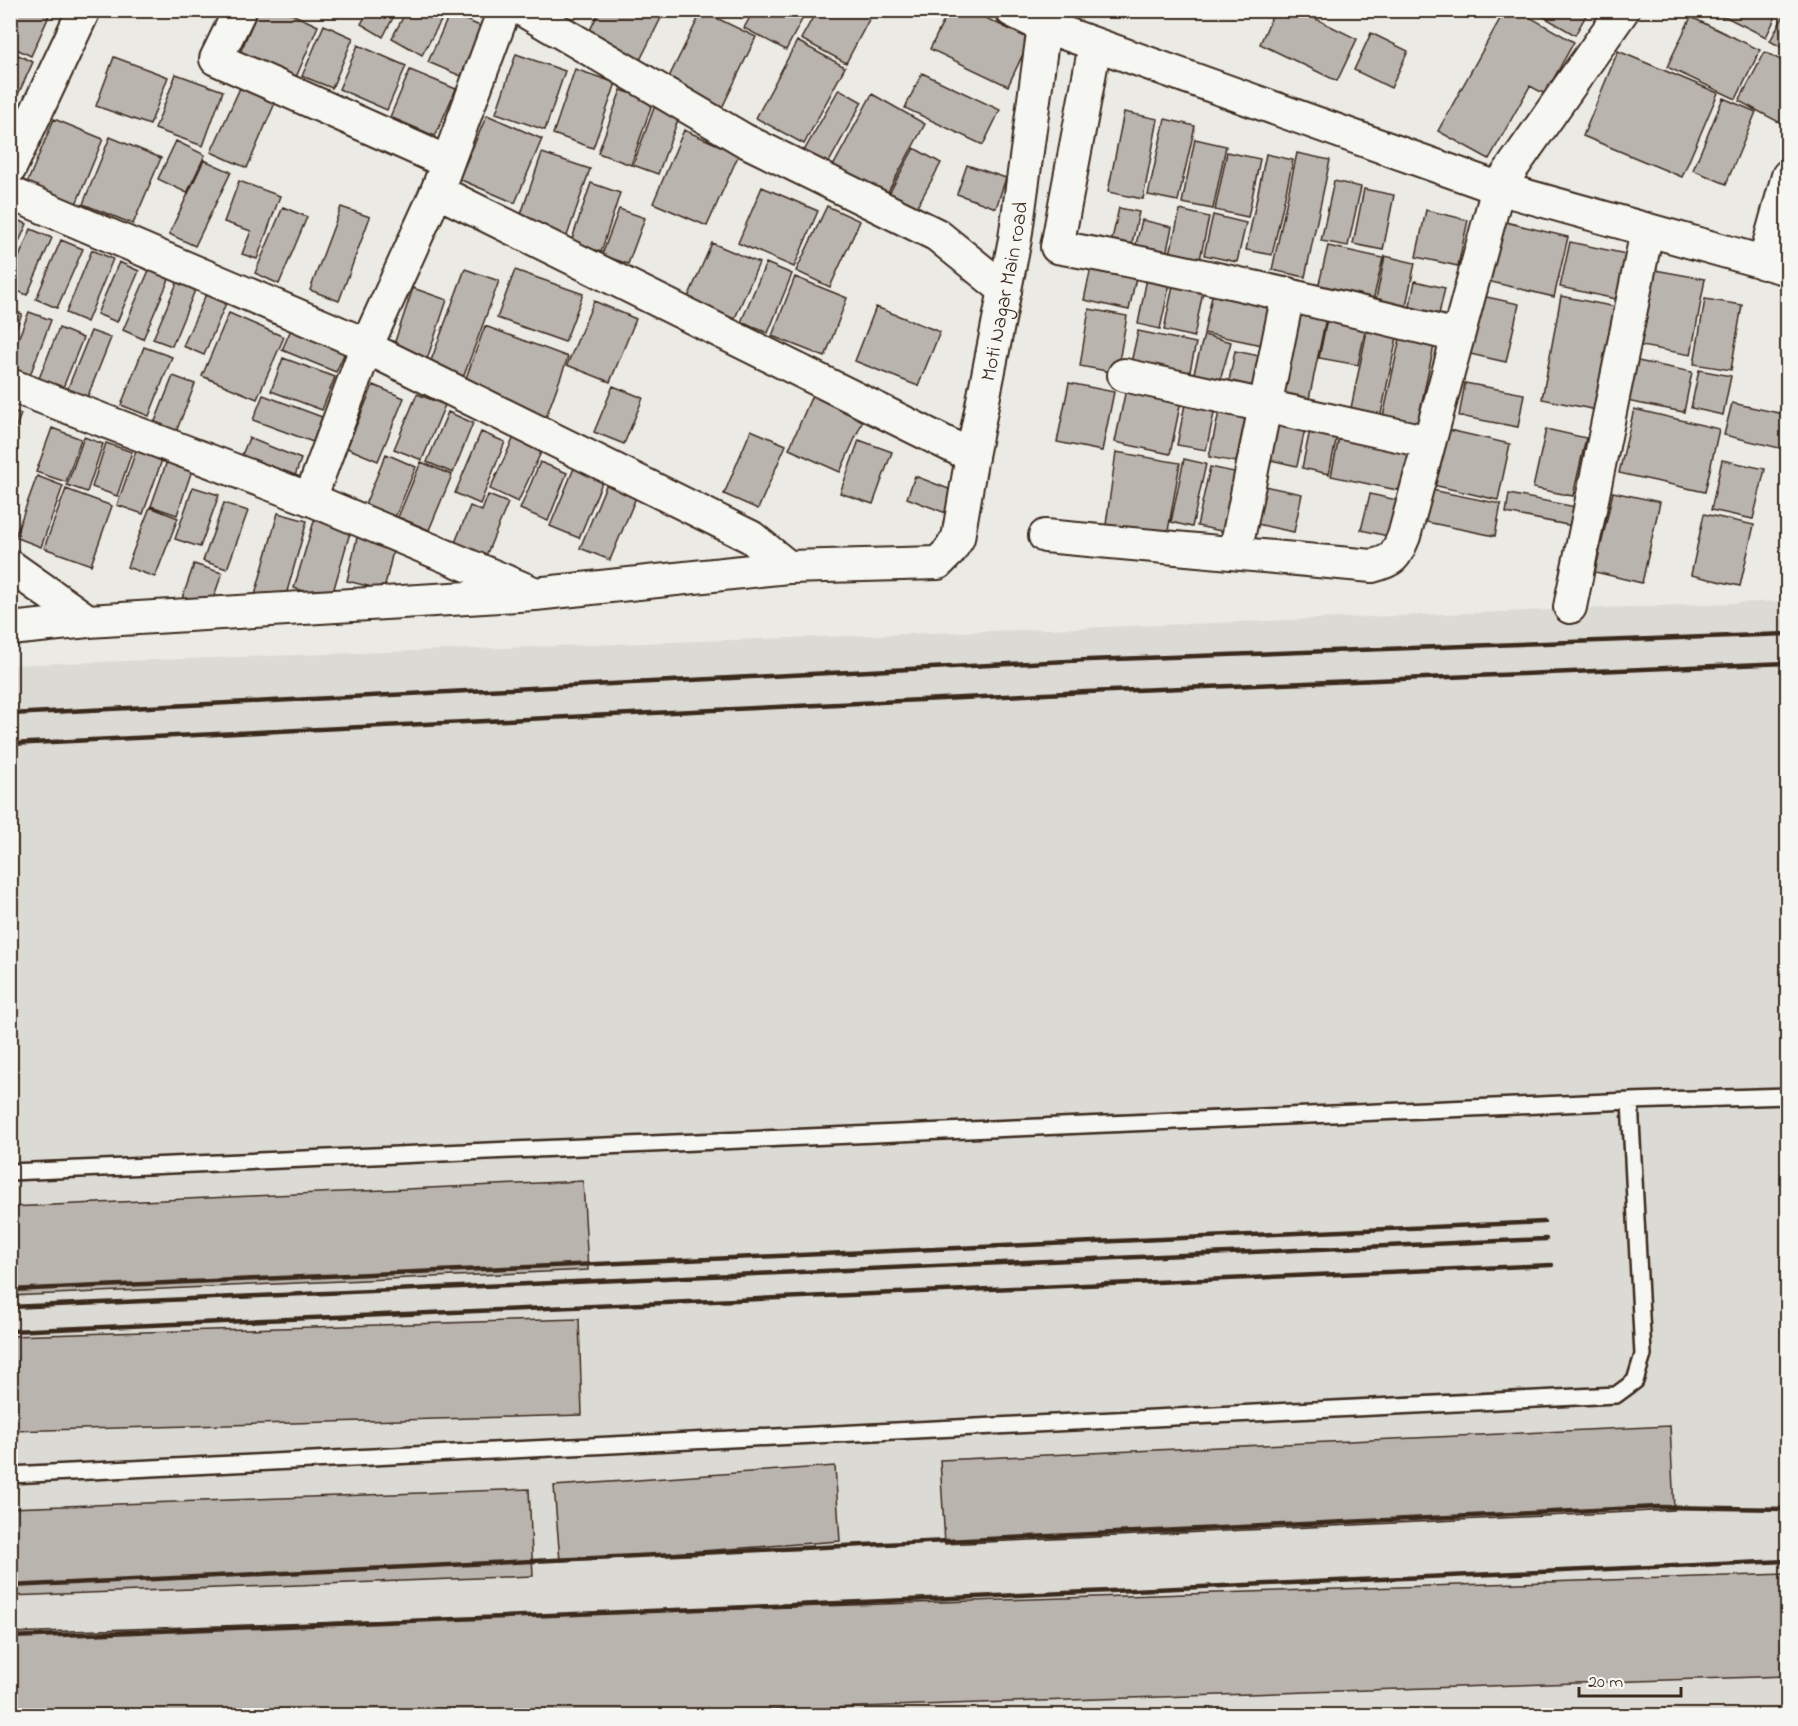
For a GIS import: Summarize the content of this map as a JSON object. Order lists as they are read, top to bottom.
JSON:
{
  "streets": {
    "street": ["Moti Nagar Main road"]
  },
  "scale_bar": "20 m"
}
